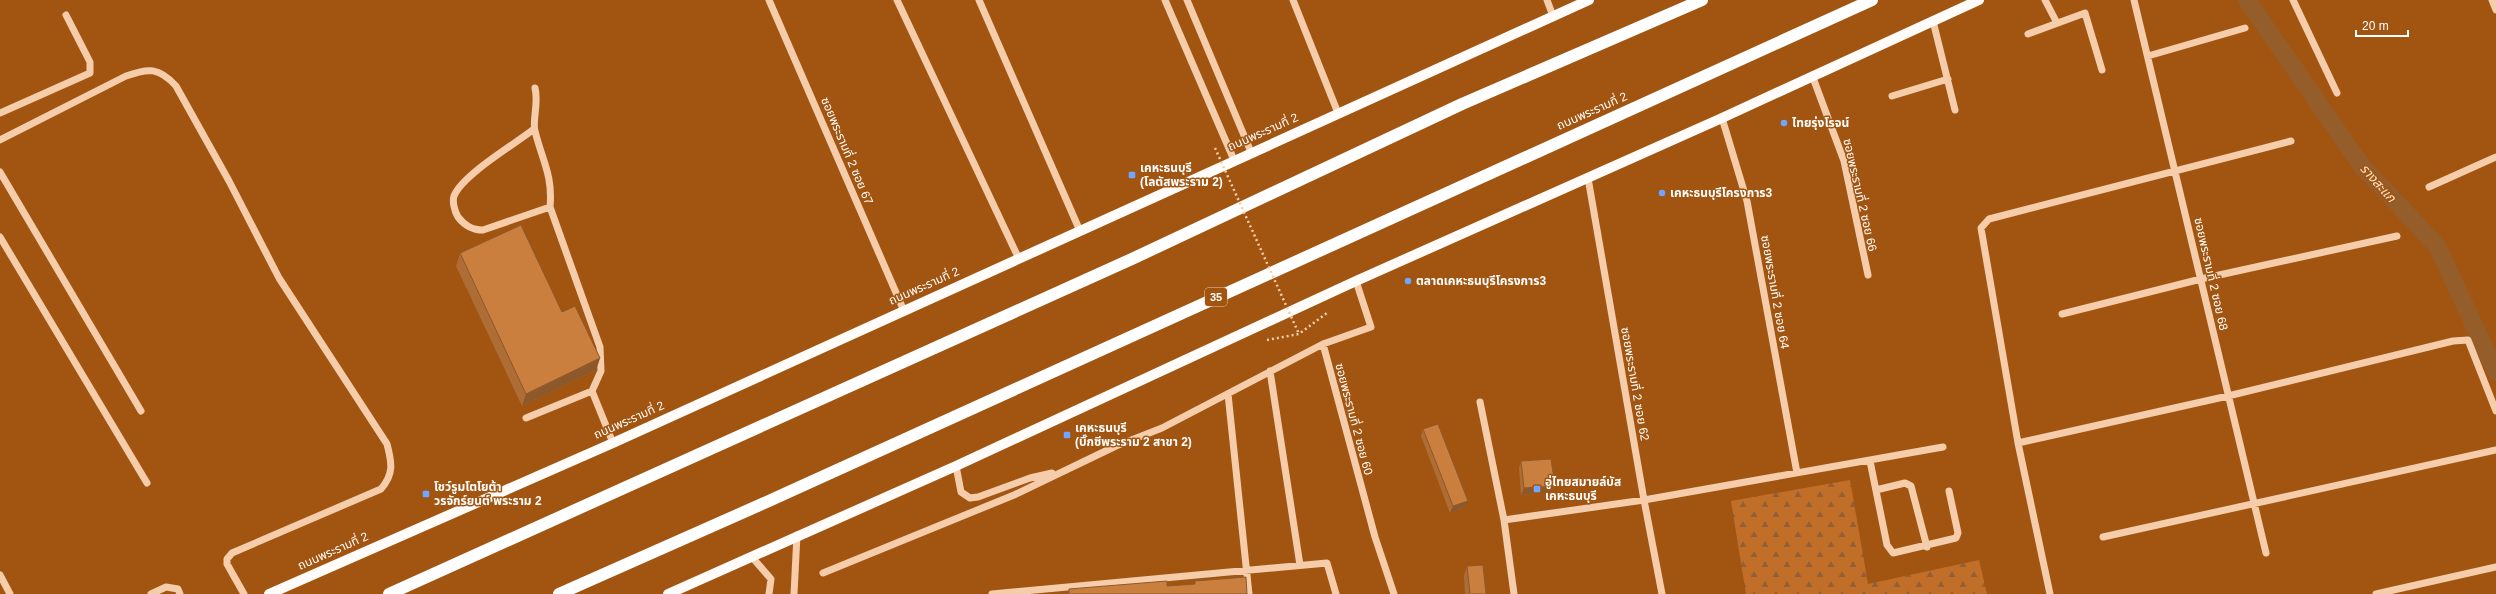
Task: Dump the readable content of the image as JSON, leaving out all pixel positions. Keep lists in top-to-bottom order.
{
  "streets": {
    "highway": ["ถนนพระรามที่ 2", "35"],
    "street": [
      "ซอยพระรามที่ 2 ซอย 67",
      "ซอยพระรามที่ 2 ซอย 66",
      "ซอยพระรามที่ 2 ซอย 68",
      "ซอยพระรามที่ 2 ซอย 64",
      "ซอยพระรามที่ 2 ซอย 62",
      "ซอยพระรามที่ 2 ซอย 60"
    ]
  },
  "crossings": [
    ["ถนนพระรามที่ 2", "ซอยพระรามที่ 2 ซอย 67"]
  ],
  "water": ["รางสะแก"],
  "places": {
    "other": ["ไทยรุ่งโรจน์", "เคหะธนบุรีโครงการ3", "ตลาดเคหะธนบุรีโครงการ3"],
    "transit": [
      "เคหะธนบุรี (โลตัสพระราม 2)",
      "เคหะธนบุรี (บิ๊กซีพระราม 2 สาขา 2)",
      "อู่ไทยสมายล์บัส เคหะธนบุรี",
      "โชว์รูมโตโยต้า วรจักร์ยนต์ พระราม 2"
    ]
  },
  "scale_bar": "20 m"
}
